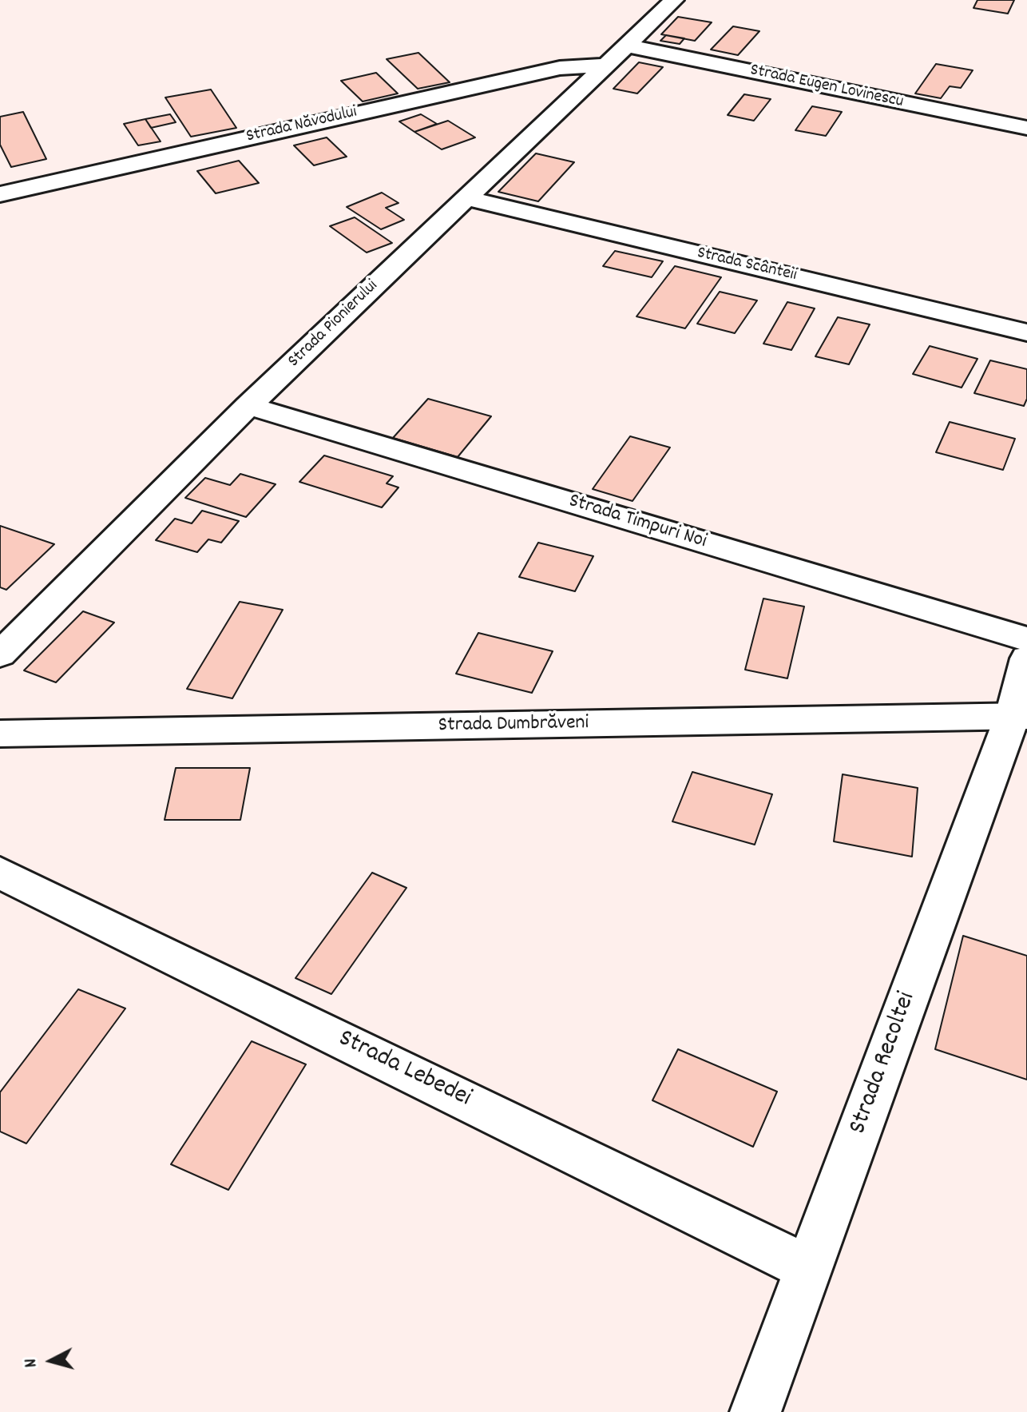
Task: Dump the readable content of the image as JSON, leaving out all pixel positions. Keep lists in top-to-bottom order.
{
  "streets": {
    "street": [
      "Strada Eugen Lovinescu",
      "Strada Năvodului",
      "Strada Scânteii",
      "Strada Pionierului",
      "Strada Timpuri Noi",
      "Strada Dumbrăveni",
      "Strada Recoltei",
      "Strada Lebedei"
    ]
  },
  "crossings": [
    ["Strada Eugen Lovinescu", "Strada Pionierului"],
    ["Strada Năvodului", "Strada Pionierului"],
    ["Strada Scânteii", "Strada Pionierului"],
    ["Strada Pionierului", "Strada Timpuri Noi"],
    ["Strada Dumbrăveni", "Strada Recoltei"],
    ["Strada Recoltei", "Strada Lebedei"]
  ],
  "north": "left"
}
